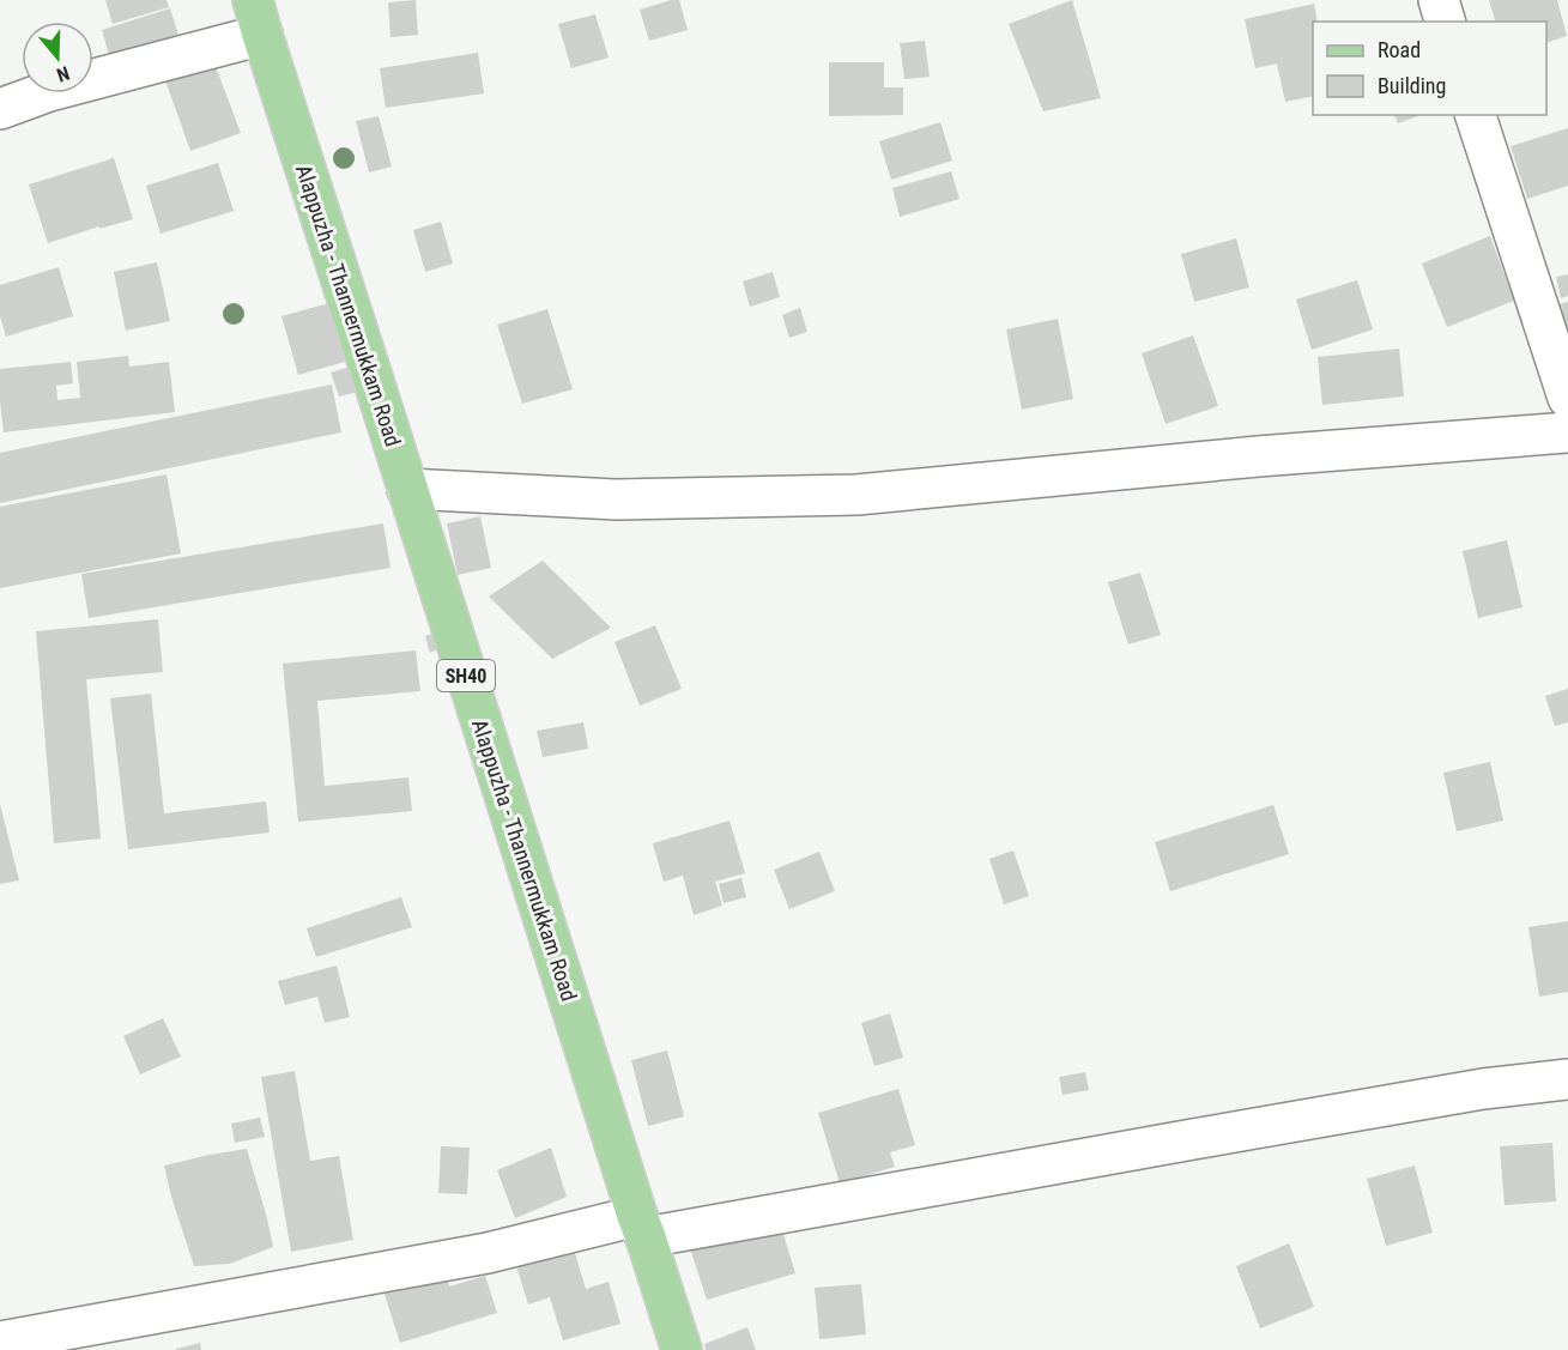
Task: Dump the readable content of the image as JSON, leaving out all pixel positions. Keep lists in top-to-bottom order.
{
  "streets": {
    "main road": ["Alappuzha - Thannermukkam Road", "SH40"]
  },
  "legend": ["Road", "Building"],
  "north": "bottom"
}
